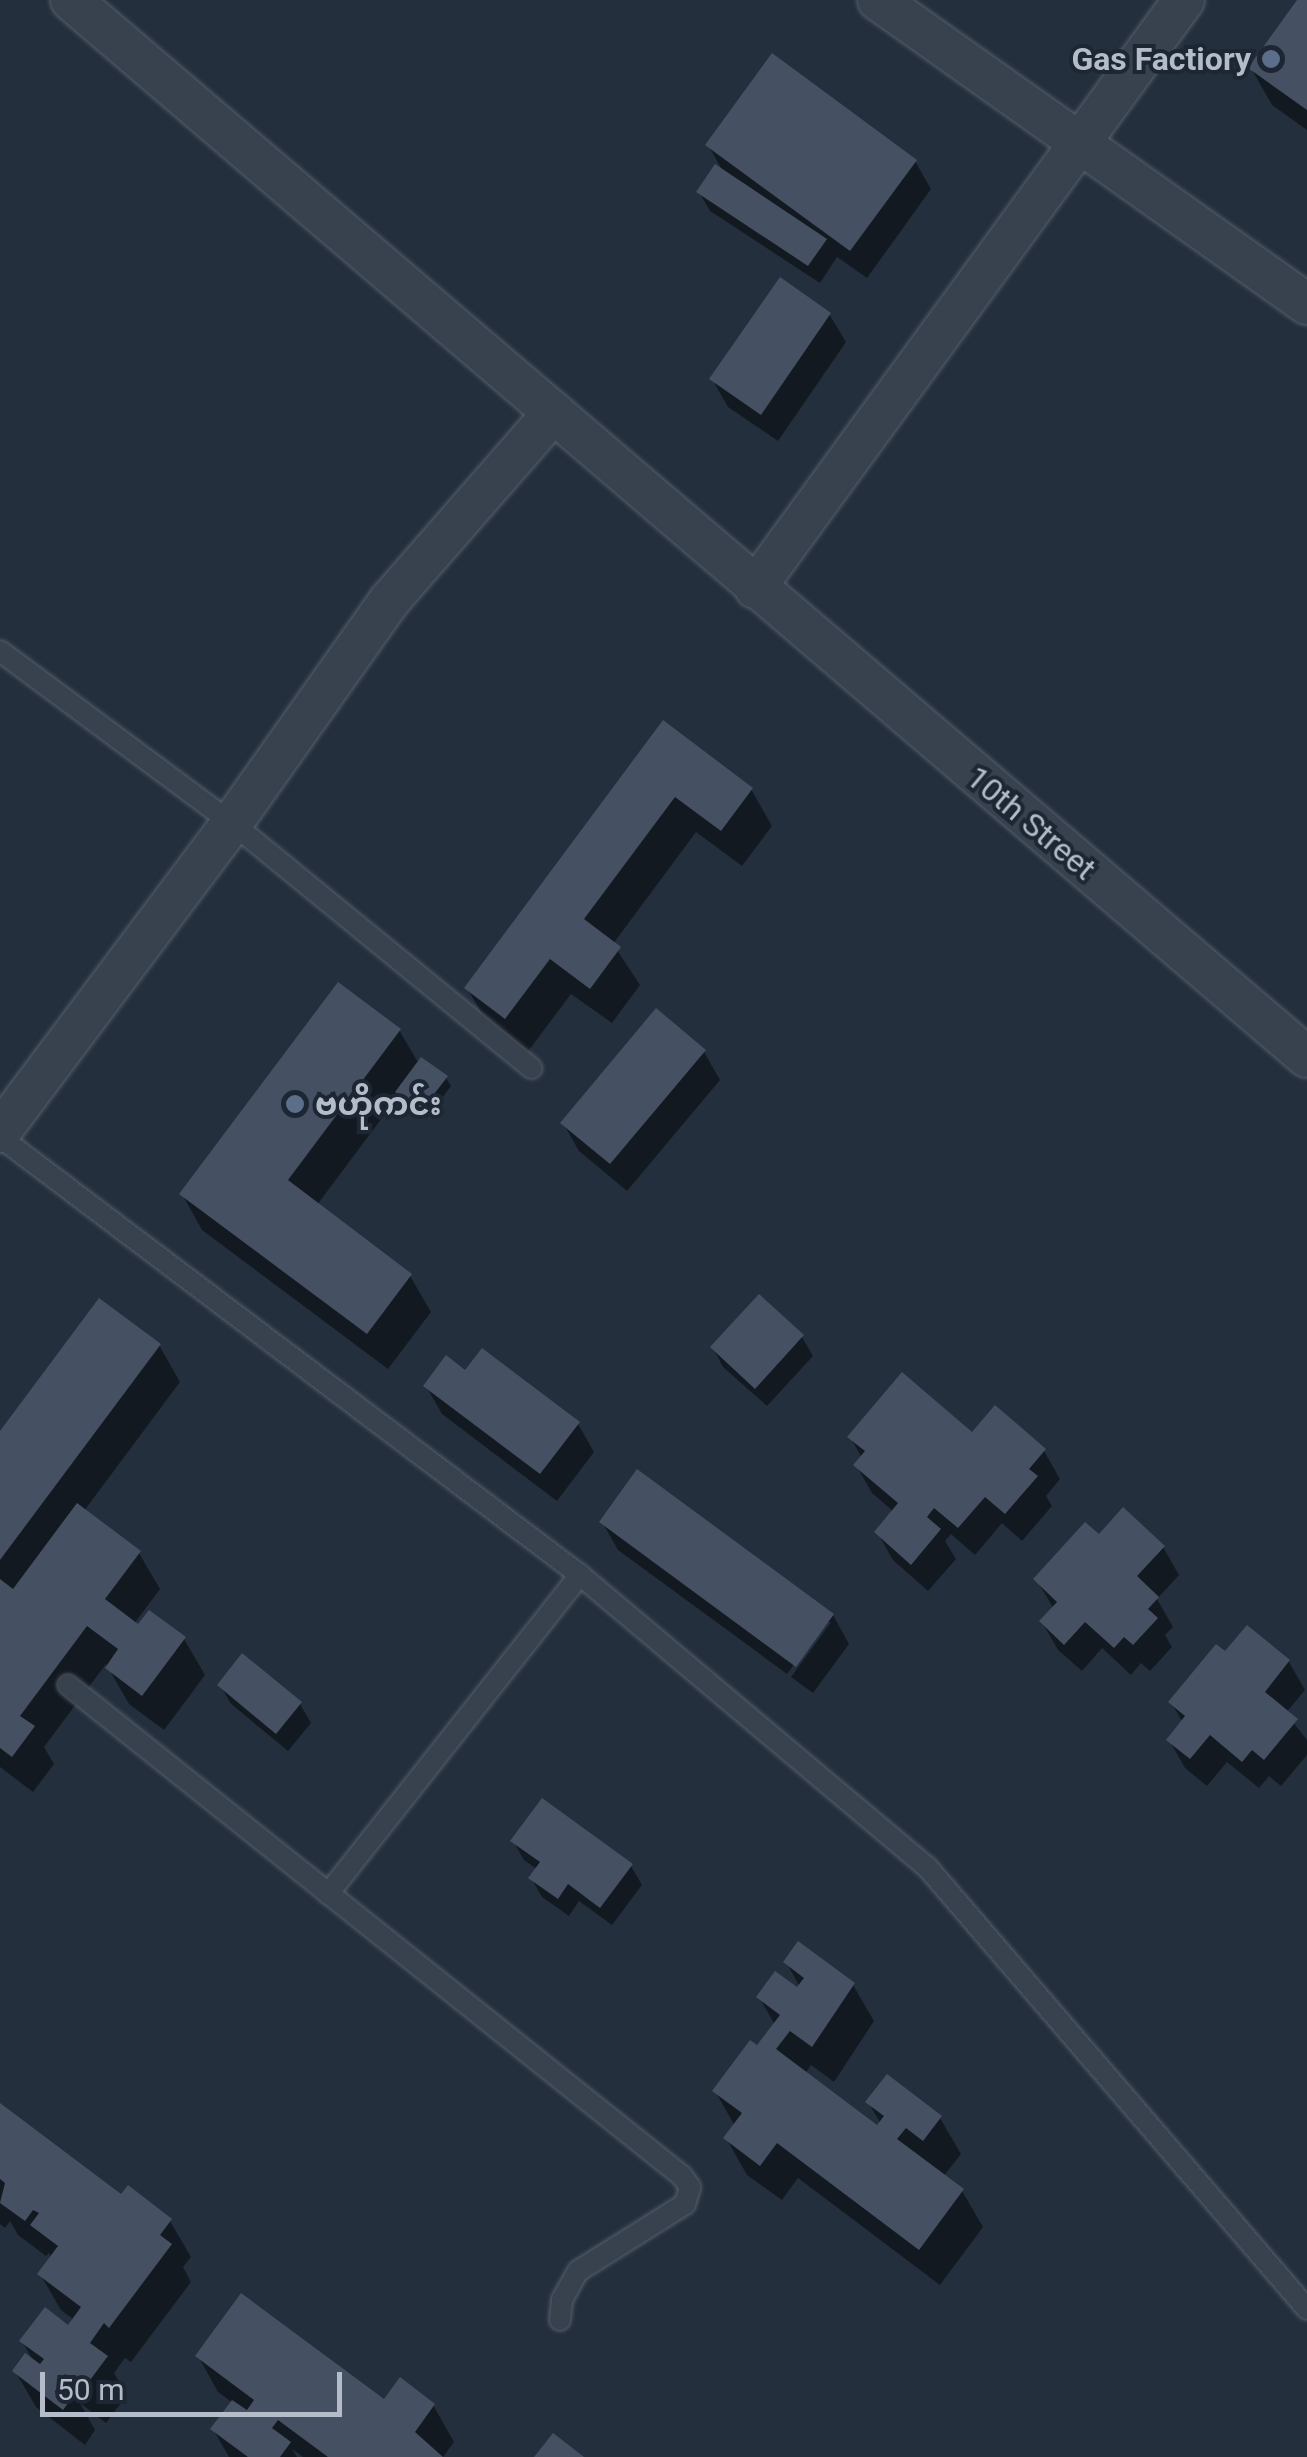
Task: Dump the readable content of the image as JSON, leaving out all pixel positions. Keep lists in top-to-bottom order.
{
  "streets": {
    "street": ["10th Street"]
  },
  "places": ["Gas Factiory", "ဗဟိုကင်း"],
  "scale_bar": "50 m"
}
